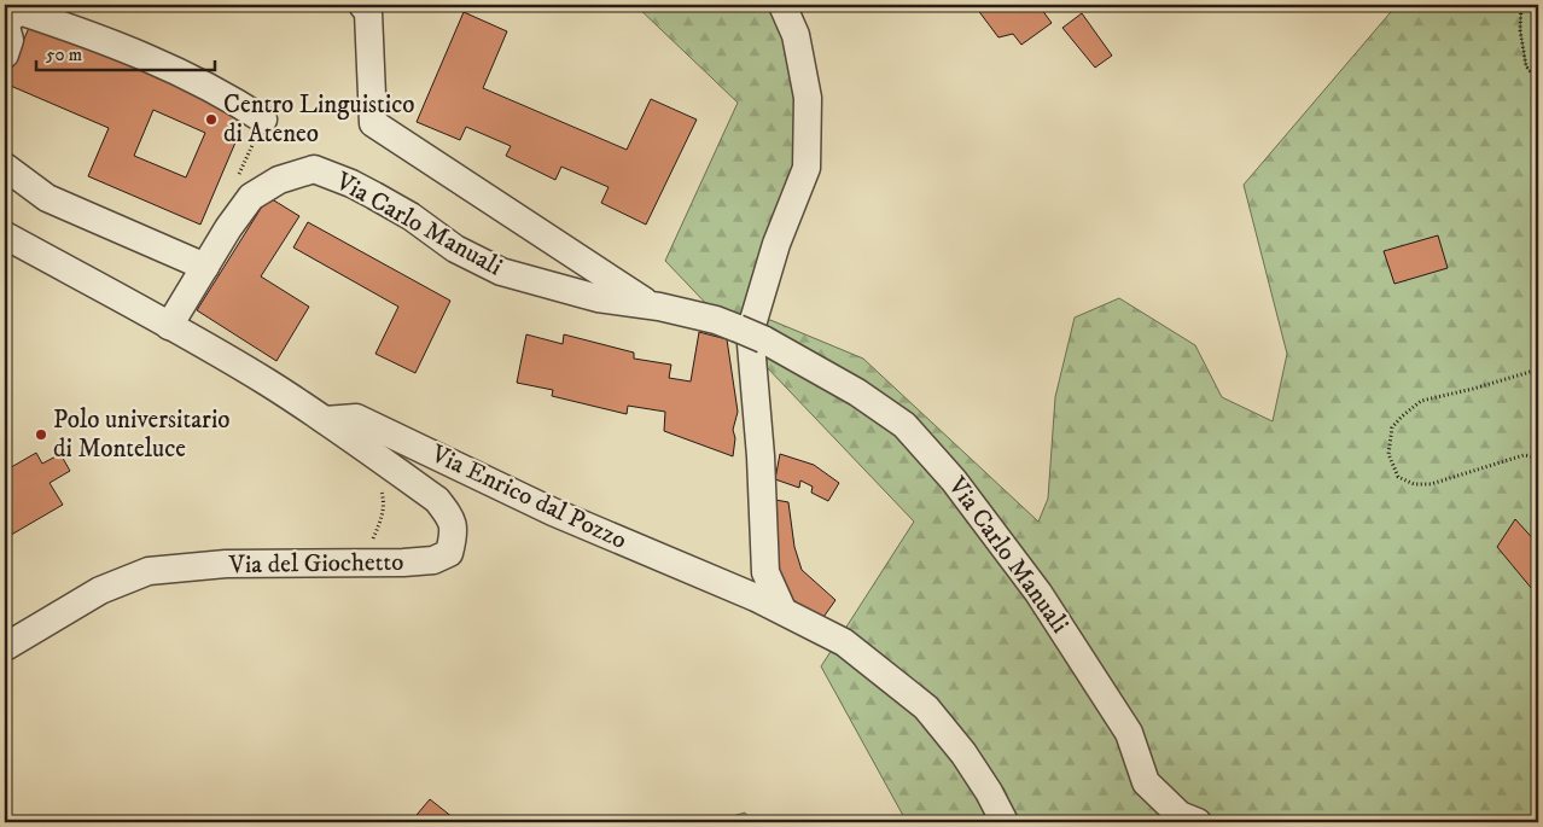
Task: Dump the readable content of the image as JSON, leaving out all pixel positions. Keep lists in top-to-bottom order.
{
  "streets": {
    "street": ["Via Carlo Manuali", "Via Enrico dal Pozzo", "Via del Giochetto"]
  },
  "crossings": [
    ["Via Enrico dal Pozzo", "Via del Giochetto"]
  ],
  "places": ["Centro Linguistico di Ateneo", "Polo universitario di Monteluce"],
  "scale_bar": "50 m"
}
